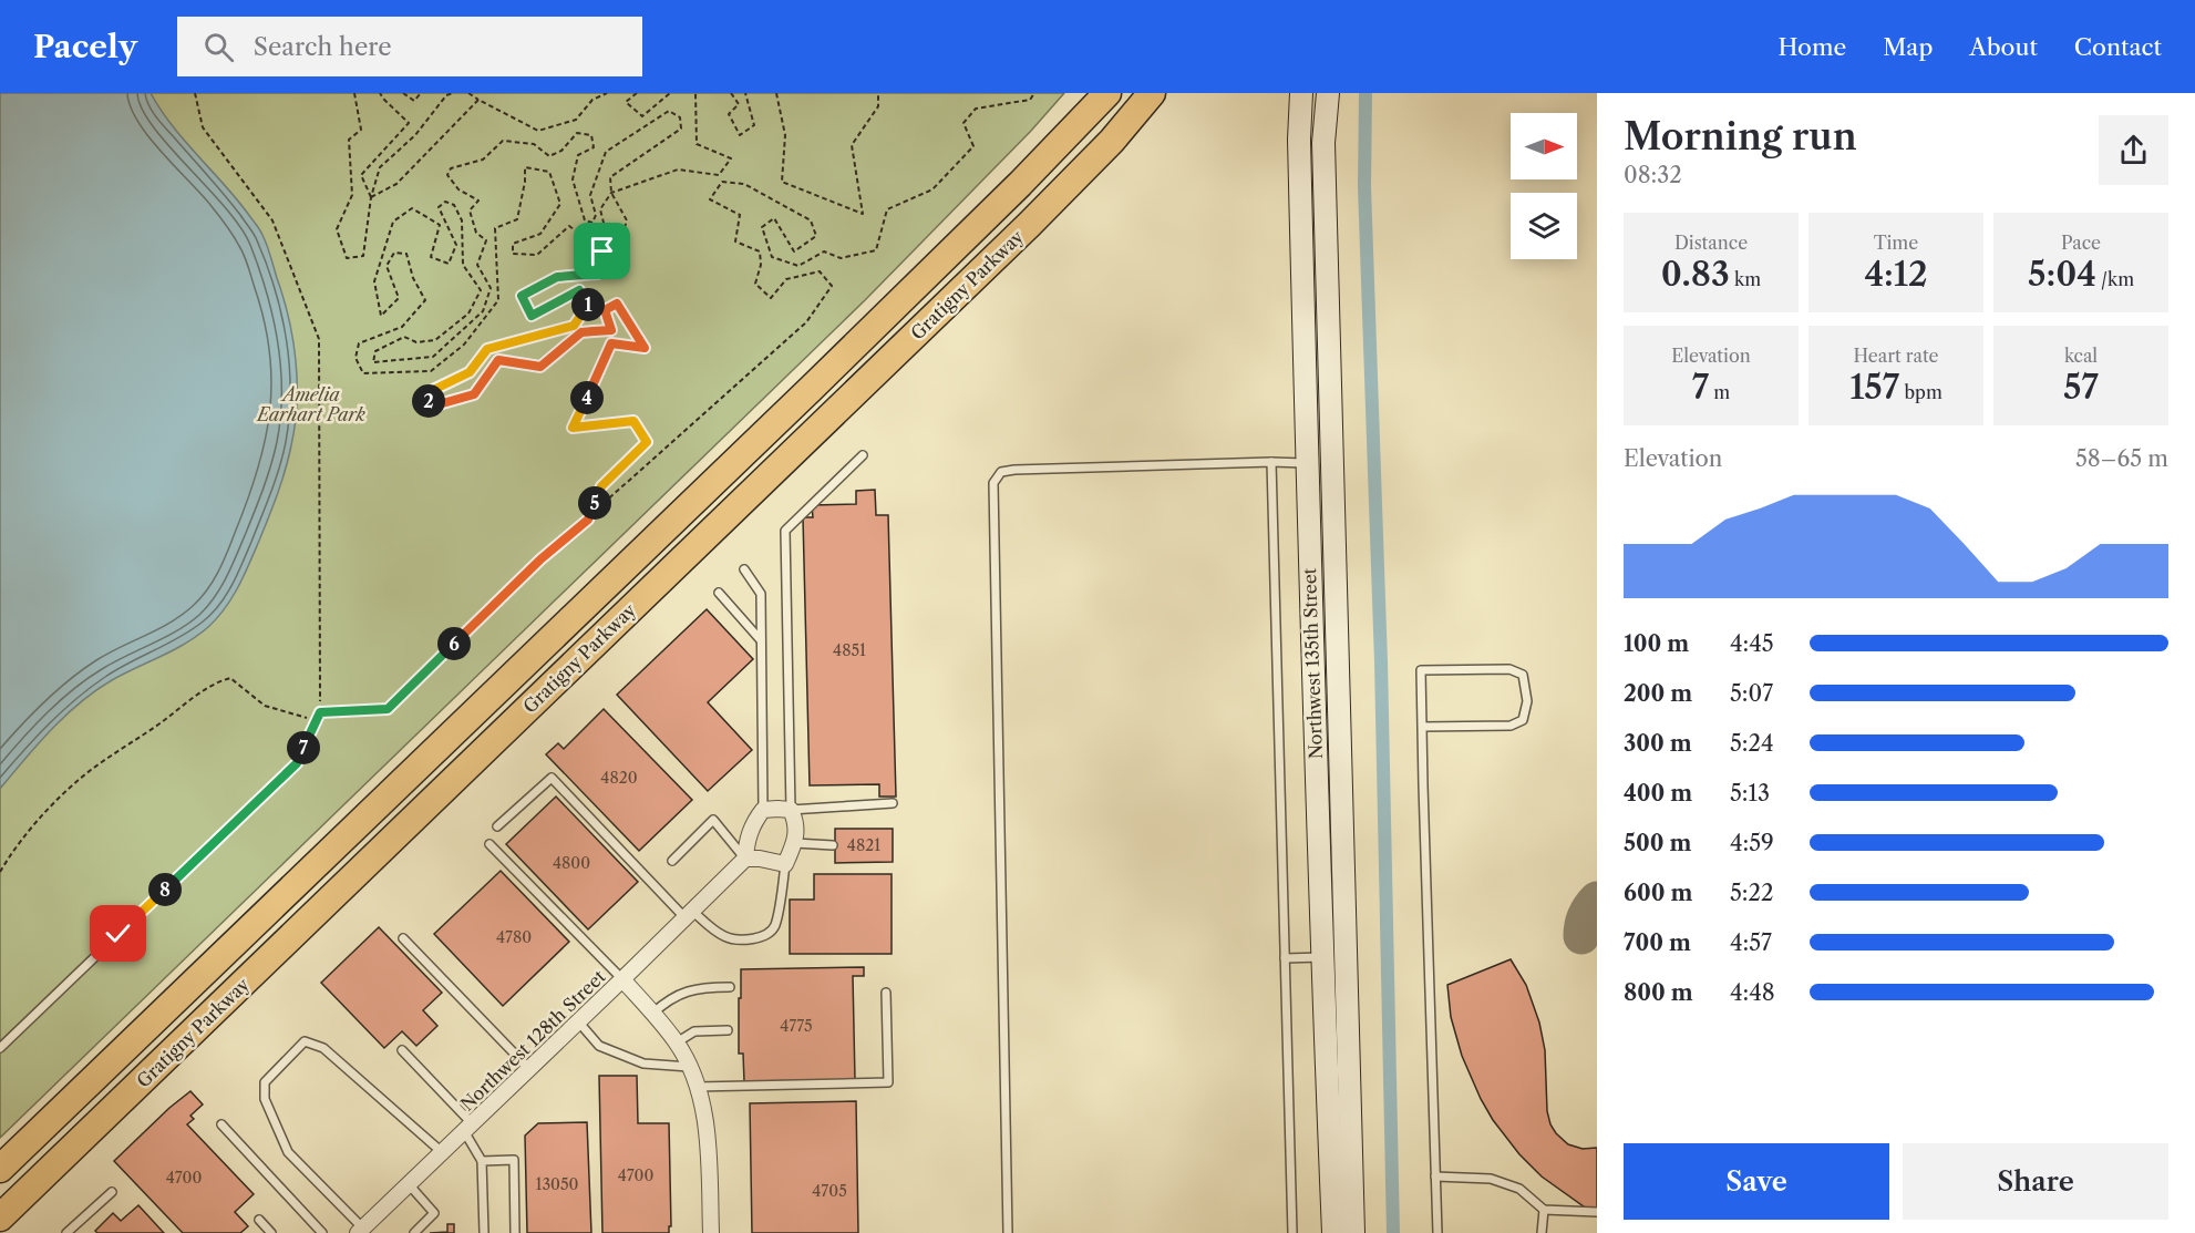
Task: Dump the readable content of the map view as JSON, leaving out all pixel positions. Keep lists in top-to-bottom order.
{
  "streets": {
    "highway": ["Gratigny Parkway"],
    "main road": ["Northwest 135th Street"],
    "street": ["Northwest 128th Street"]
  },
  "parks": ["Amelia Earhart Park"],
  "house_numbers": [
    "4851",
    "4820",
    "4821",
    "4800",
    "4780",
    "4775",
    "4700",
    "4700",
    "13050",
    "4705"
  ],
  "north": "right",
  "page": {
    "header": "Pacely",
    "search": "Search here",
    "nav": [
      "Home",
      "Map",
      "About",
      "Contact"
    ],
    "heading": ["Morning run", "08:32"],
    "stats": [
      ["Distance", "0.83 km"],
      ["Time", "4:12"],
      ["Pace", "5:04 /km"],
      ["Elevation", "7 m"],
      ["Heart rate", "157 bpm"],
      ["kcal", "57"]
    ],
    "pins": [
      "1",
      "4",
      "2",
      "5",
      "6",
      "7",
      "8"
    ],
    "chart": ["Elevation", "58–65 m"],
    "list": [
      {
        "name": "100 m",
        "note": "4:45"
      },
      {
        "name": "200 m",
        "note": "5:07"
      },
      {
        "name": "300 m",
        "note": "5:24"
      },
      {
        "name": "400 m",
        "note": "5:13"
      },
      {
        "name": "500 m",
        "note": "4:59"
      },
      {
        "name": "600 m",
        "note": "5:22"
      },
      {
        "name": "700 m",
        "note": "4:57"
      },
      {
        "name": "800 m",
        "note": "4:48"
      }
    ],
    "buttons": ["Save", "Share"]
  }
}
